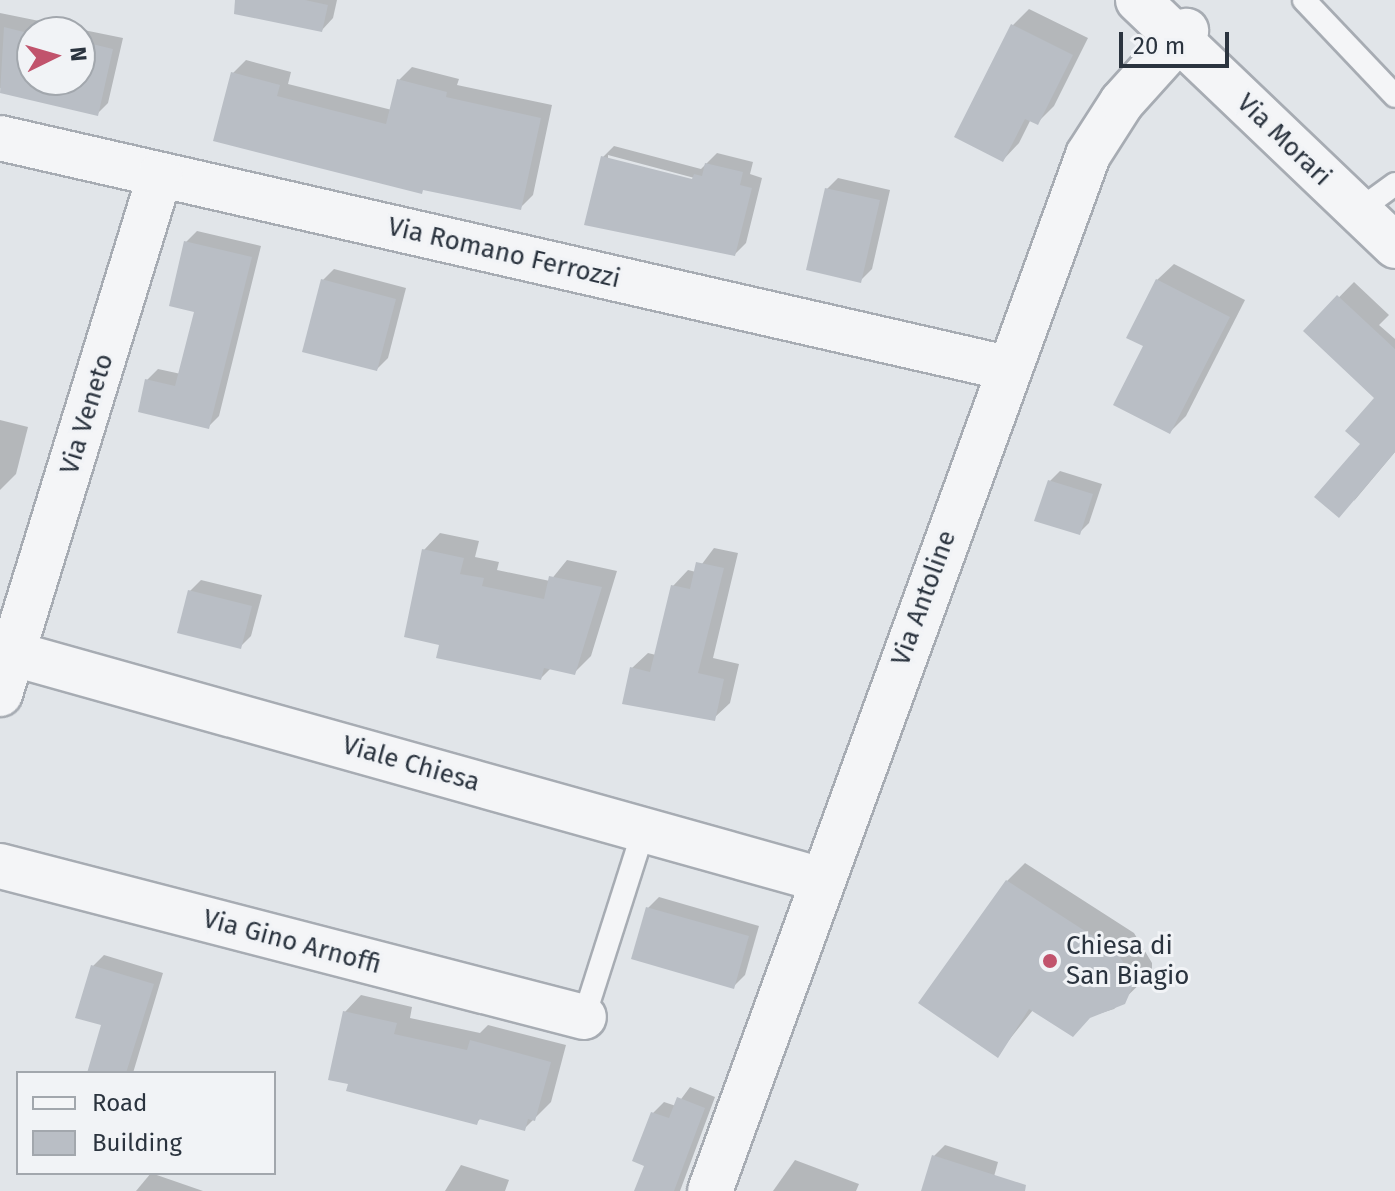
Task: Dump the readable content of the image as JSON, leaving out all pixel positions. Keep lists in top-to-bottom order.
{
  "streets": {
    "street": [
      "Via Morari",
      "Via Romano Ferrozzi",
      "Via Veneto",
      "Via Antoline",
      "Viale Chiesa",
      "Via Gino Arnoffi"
    ]
  },
  "crossings": [
    ["Via Morari", "Via Antoline"],
    ["Via Romano Ferrozzi", "Via Veneto"],
    ["Via Romano Ferrozzi", "Via Antoline"],
    ["Via Veneto", "Viale Chiesa"],
    ["Via Antoline", "Viale Chiesa"]
  ],
  "places": ["Chiesa di San Biagio"],
  "legend": ["Road", "Building"],
  "scale_bar": "20 m",
  "north": "right"
}
